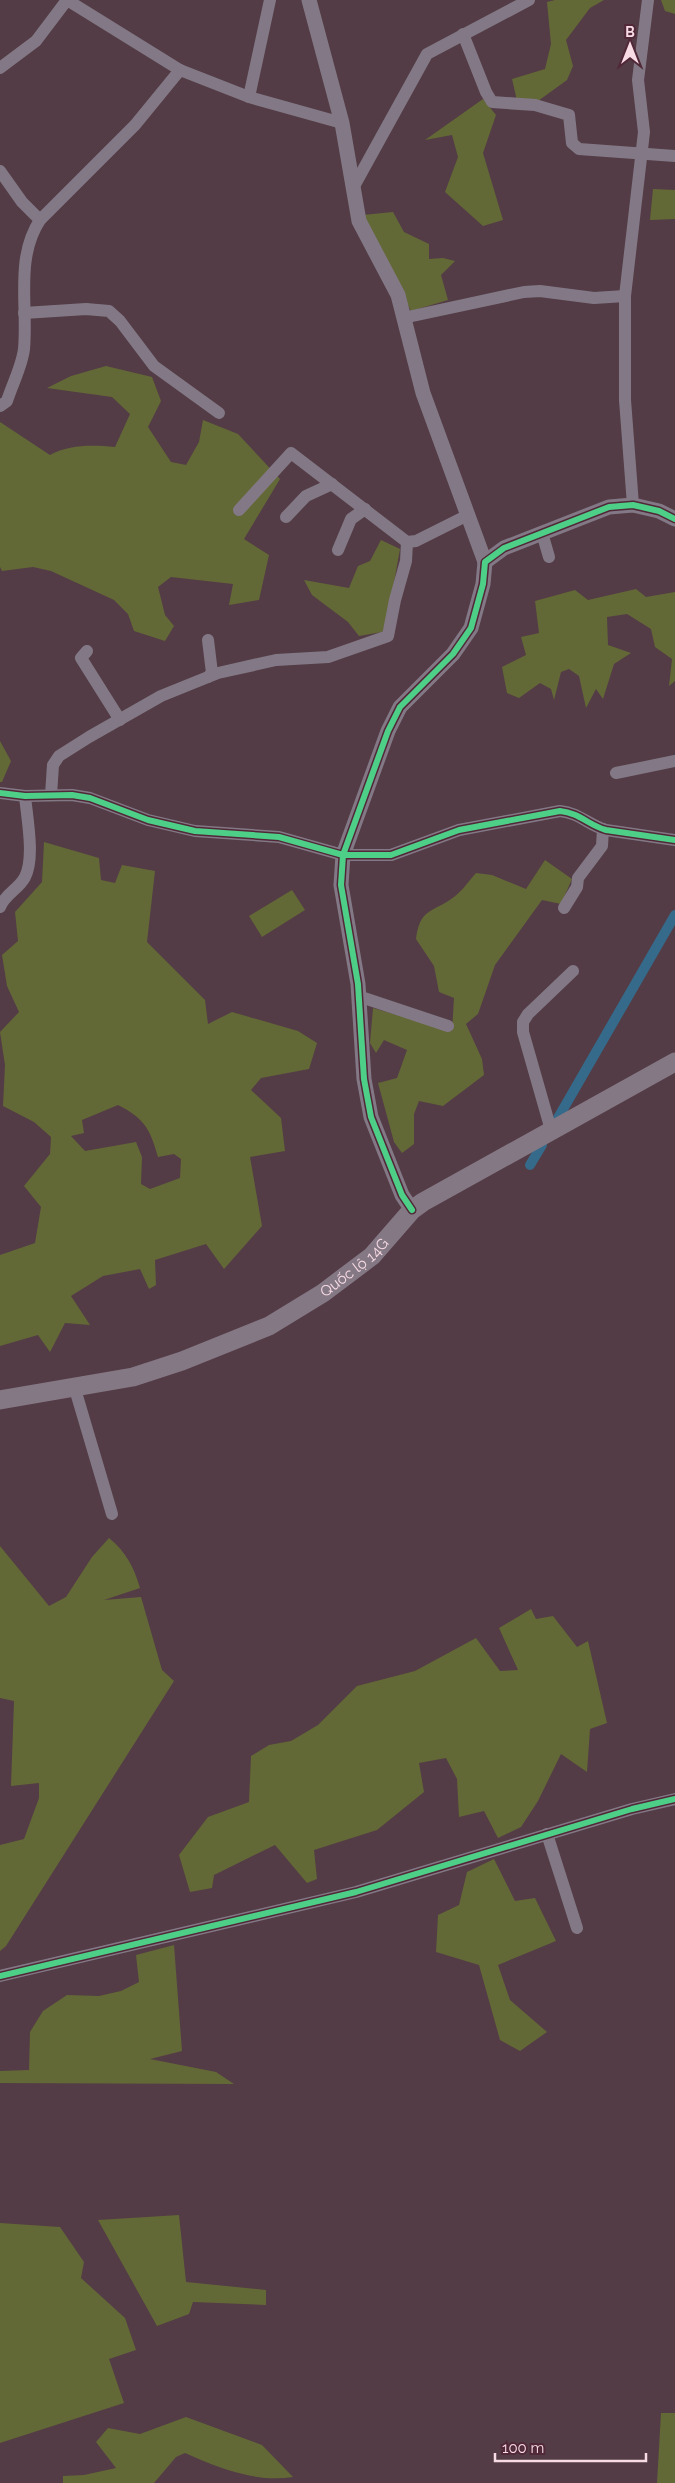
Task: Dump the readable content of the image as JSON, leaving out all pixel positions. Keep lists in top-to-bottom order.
{
  "streets": {
    "main road": ["Quốc lộ 14G"]
  },
  "scale_bar": "100 m",
  "north": "top"
}
